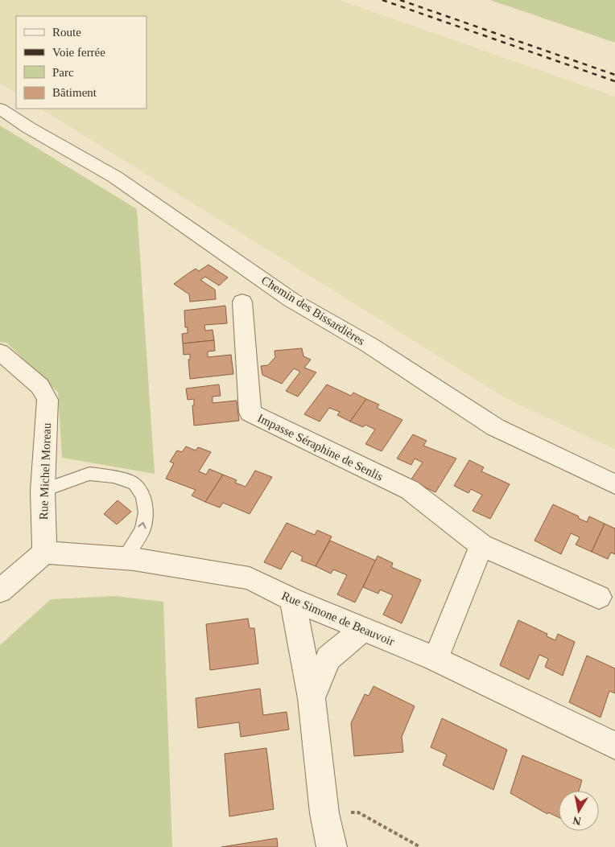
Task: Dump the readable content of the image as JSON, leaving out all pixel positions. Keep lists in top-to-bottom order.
{
  "streets": {
    "street": [
      "Chemin des Bissardières",
      "Impasse Séraphine de Senlis",
      "Rue Michel Moreau",
      "Rue Simone de Beauvoir"
    ]
  },
  "crossings": [
    ["Rue Michel Moreau", "Rue Simone de Beauvoir"]
  ],
  "legend": [
    "Route",
    "Voie ferrée",
    "Parc",
    "Bâtiment"
  ],
  "north": "bottom"
}
